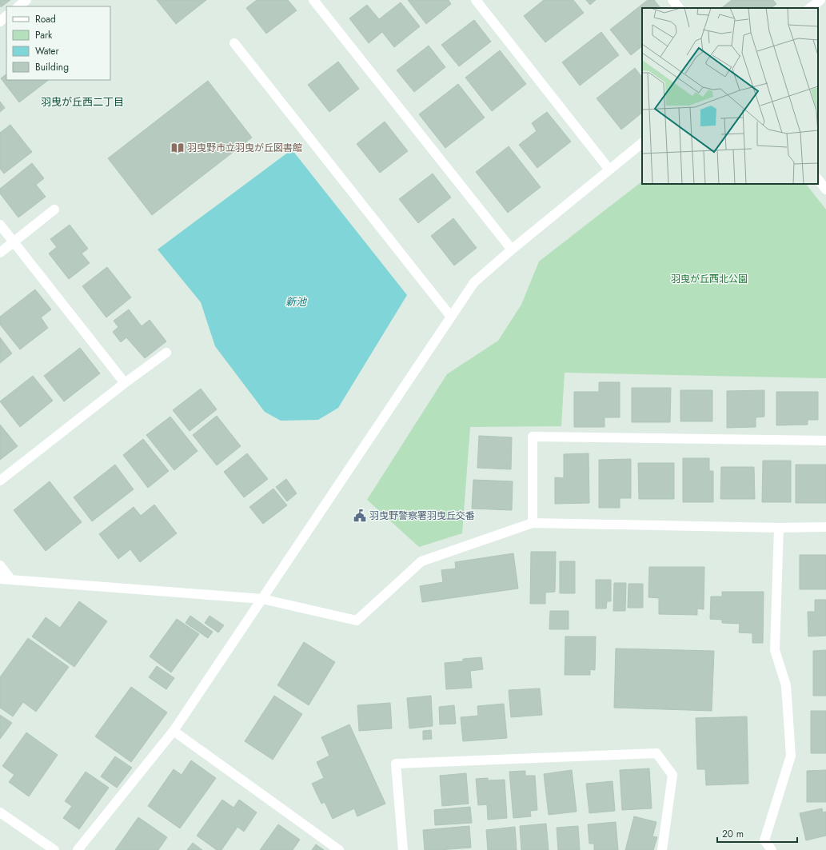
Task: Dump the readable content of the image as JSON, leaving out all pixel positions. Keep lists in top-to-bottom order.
{
  "districts": ["羽曳が丘西二丁目"],
  "water": ["新池"],
  "parks": ["羽曳が丘西北公園"],
  "places": {
    "library": ["羽曳野市立羽曳が丘図書館"],
    "public building": ["羽曳野警察署羽曳丘交番"]
  },
  "legend": [
    "Road",
    "Park",
    "Water",
    "Building"
  ],
  "scale_bar": "20 m"
}
